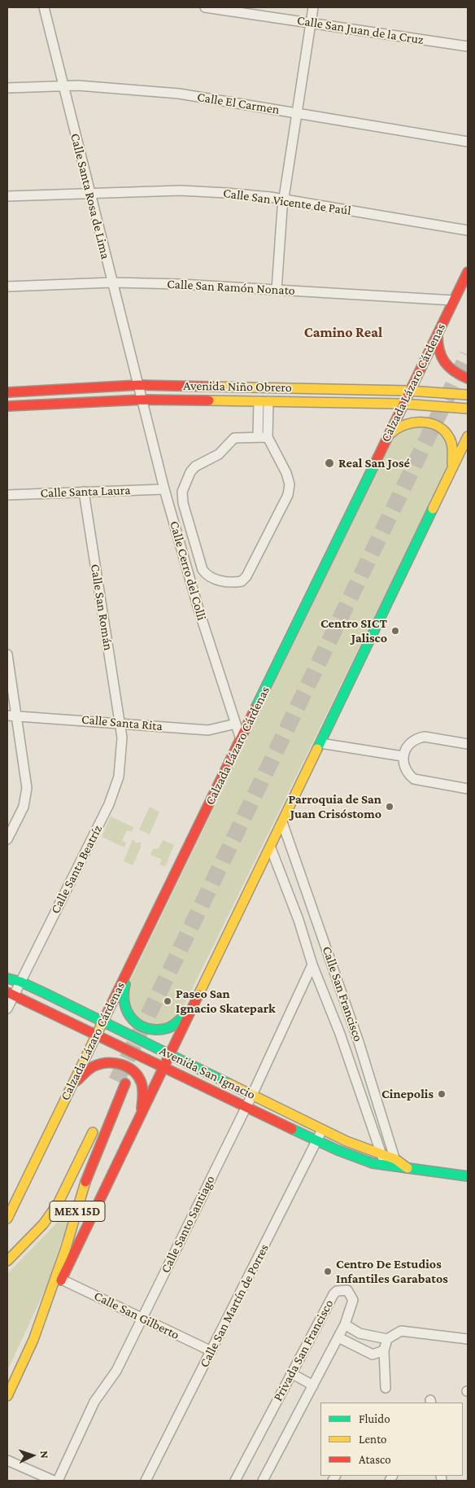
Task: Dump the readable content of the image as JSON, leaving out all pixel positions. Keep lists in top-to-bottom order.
{
  "streets": {
    "main road": [
      "Calzada Lázaro Cárdenas",
      "Avenida Niño Obrero",
      "Avenida San Ignacio",
      "MEX 15D"
    ],
    "street": [
      "Calle San Juan de la Cruz",
      "Calle El Carmen",
      "Calle Santa Rosa de Lima",
      "Calle San Vicente de Paúl",
      "Calle San Ramón Nonato",
      "Calle Santa Laura",
      "Calle Cerro del Colli",
      "Calle San Román",
      "Calle Santa Rita",
      "Calle Santa Beatríz",
      "Calle San Francisco",
      "Calle Santo Santiago",
      "Calle San Martín de Porres",
      "Calle San Gilberto",
      "Privada San Francisco"
    ]
  },
  "crossings": [
    ["Calle El Carmen", "Calle Santa Rosa de Lima"],
    ["Calle Santa Rosa de Lima", "Calle San Vicente de Paúl"],
    ["Calle Santa Rosa de Lima", "Calle San Ramón Nonato"],
    ["Calle Santa Rosa de Lima", "Avenida Niño Obrero"],
    ["Calle Santa Rosa de Lima", "Calle Cerro del Colli"],
    ["Calle San Ramón Nonato", "Calzada Lázaro Cárdenas"],
    ["Calzada Lázaro Cárdenas", "Avenida Niño Obrero"],
    ["Calzada Lázaro Cárdenas", "Calle Cerro del Colli"],
    ["Calzada Lázaro Cárdenas", "Avenida San Ignacio"],
    ["Avenida Niño Obrero", "Calle Cerro del Colli"],
    ["Calle Santa Laura", "Calle Cerro del Colli"],
    ["Calle Santa Laura", "Calle San Román"],
    ["Calle Cerro del Colli", "Calle Santa Rita"],
    ["Calle San Román", "Calle Santa Rita"],
    ["Calle San Román", "Calle Santa Beatríz"],
    ["Calle Santa Rita", "Calle Santa Beatríz"],
    ["Calle Santa Beatríz", "Avenida San Ignacio"],
    ["Calle San Francisco", "Avenida San Ignacio"],
    ["Calle San Francisco", "Calle Santo Santiago"],
    ["Avenida San Ignacio", "Calle Santo Santiago"],
    ["Avenida San Ignacio", "Calle San Martín de Porres"],
    ["Calle Santo Santiago", "Calle San Gilberto"],
    ["Calle San Martín de Porres", "Calle San Gilberto"]
  ],
  "districts": ["Camino Real"],
  "places": [
    "Real San José",
    "Centro SICT Jalisco",
    "Parroquia de San Juan Crisóstomo",
    "Paseo San Ignacio Skatepark",
    "Cinepolis",
    "Centro De Estudios Infantiles Garabatos"
  ],
  "legend": ["Fluido", "Lento", "Atasco"],
  "north": "right"
}
